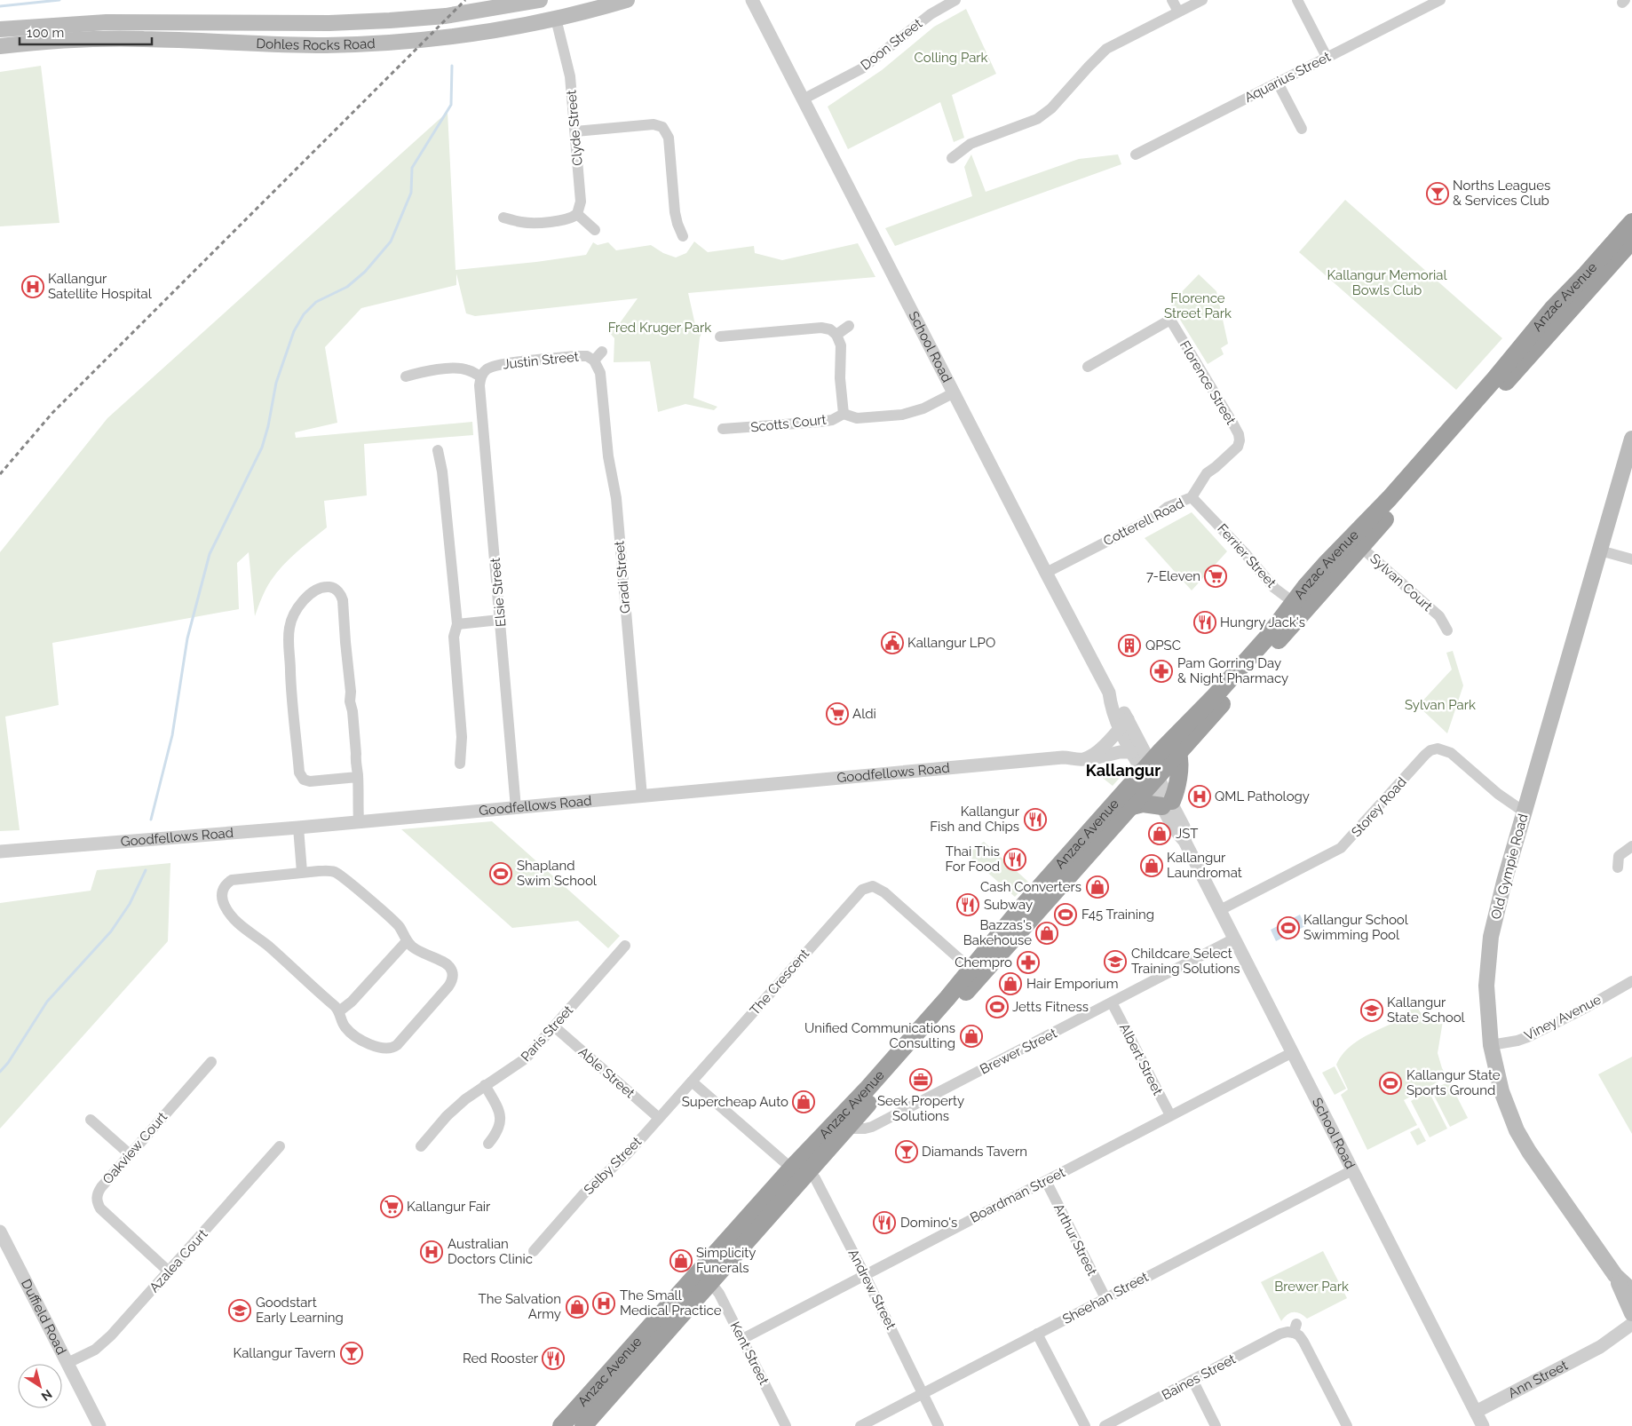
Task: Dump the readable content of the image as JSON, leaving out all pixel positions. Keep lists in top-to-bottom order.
{
  "streets": {
    "highway": ["Anzac Avenue"],
    "main road": ["Dohles Rocks Road", "Old Gympie Road"],
    "street": [
      "Doon Street",
      "Aquarius Street",
      "Clyde Street",
      "School Road",
      "Justin Street",
      "Florence Street",
      "Scotts Court",
      "Cotterell Road",
      "Ferrier Street",
      "Gradi Street",
      "Sylvan Court",
      "Elsie Street",
      "Goodfellows Road",
      "Storey Road",
      "The Crescent",
      "Viney Avenue",
      "Paris Street",
      "Brewer Street",
      "Albert Street",
      "Able Street",
      "Oakview Court",
      "Selby Street",
      "Boardman Street",
      "Arthur Street",
      "Azalea Court",
      "Andrew Street",
      "Sheehan Street",
      "Duffield Road",
      "Kent Street",
      "Baines Street",
      "Ann Street"
    ]
  },
  "crossings": [
    ["Dohles Rocks Road", "Clyde Street"],
    ["Doon Street", "School Road"],
    ["Anzac Avenue", "School Road"],
    ["Anzac Avenue", "Ferrier Street"],
    ["Anzac Avenue", "Sylvan Court"],
    ["Anzac Avenue", "The Crescent"],
    ["Anzac Avenue", "Brewer Street"],
    ["Anzac Avenue", "Andrew Street"],
    ["Anzac Avenue", "Kent Street"],
    ["School Road", "Scotts Court"],
    ["School Road", "Cotterell Road"],
    ["School Road", "Goodfellows Road"],
    ["School Road", "Storey Road"],
    ["School Road", "Brewer Street"],
    ["School Road", "Boardman Street"],
    ["School Road", "Sheehan Street"],
    ["School Road", "Ann Street"],
    ["Justin Street", "Gradi Street"],
    ["Justin Street", "Elsie Street"],
    ["Florence Street", "Cotterell Road"],
    ["Cotterell Road", "Ferrier Street"],
    ["Gradi Street", "Goodfellows Road"],
    ["Elsie Street", "Goodfellows Road"],
    ["Storey Road", "Old Gympie Road"],
    ["Old Gympie Road", "Viney Avenue"],
    ["The Crescent", "Selby Street"],
    ["Paris Street", "Able Street"],
    ["Brewer Street", "Albert Street"],
    ["Albert Street", "Boardman Street"],
    ["Able Street", "Selby Street"],
    ["Oakview Court", "Azalea Court"],
    ["Boardman Street", "Arthur Street"],
    ["Boardman Street", "Andrew Street"],
    ["Boardman Street", "Kent Street"],
    ["Arthur Street", "Sheehan Street"],
    ["Azalea Court", "Duffield Road"],
    ["Andrew Street", "Sheehan Street"]
  ],
  "districts": ["Kallangur"],
  "parks": [
    "Colling Park",
    "Kallangur Memorial Bowls Club",
    "Florence Street Park",
    "Fred Kruger Park",
    "Sylvan Park",
    "Brewer Park"
  ],
  "places": {
    "bar": ["Norths Leagues & Services Club", "Diamands Tavern", "Kallangur Tavern"],
    "hospital": [
      "Kallangur Satellite Hospital",
      "QML Pathology",
      "Australian Doctors Clinic",
      "The Small Medical Practice"
    ],
    "supermarket": ["7-Eleven", "Aldi", "Kallangur Fair"],
    "restaurant": [
      "Hungry Jack's",
      "Kallangur Fish and Chips",
      "Thai This For Food",
      "Subway",
      "Domino's",
      "Red Rooster"
    ],
    "public building": ["Kallangur LPO"],
    "building": ["QPSC"],
    "pharmacy": ["Pam Gorring Day & Night Pharmacy", "Chempro"],
    "shop": [
      "JST",
      "Kallangur Laundromat",
      "Cash Converters",
      "Bazzas's Bakehouse",
      "Hair Emporium",
      "Unified Communications Consulting",
      "Supercheap Auto",
      "Simplicity Funerals",
      "The Salvation Army"
    ],
    "sports": [
      "Shapland Swim School",
      "F45 Training",
      "Kallangur School Swimming Pool",
      "Jetts Fitness",
      "Kallangur State Sports Ground"
    ],
    "school or university": ["Childcare Select Training Solutions", "Kallangur State School", "Goodstart Early Learning"],
    "office": ["Seek Property Solutions"]
  },
  "scale_bar": "100 m",
  "north": "bottom right"
}
